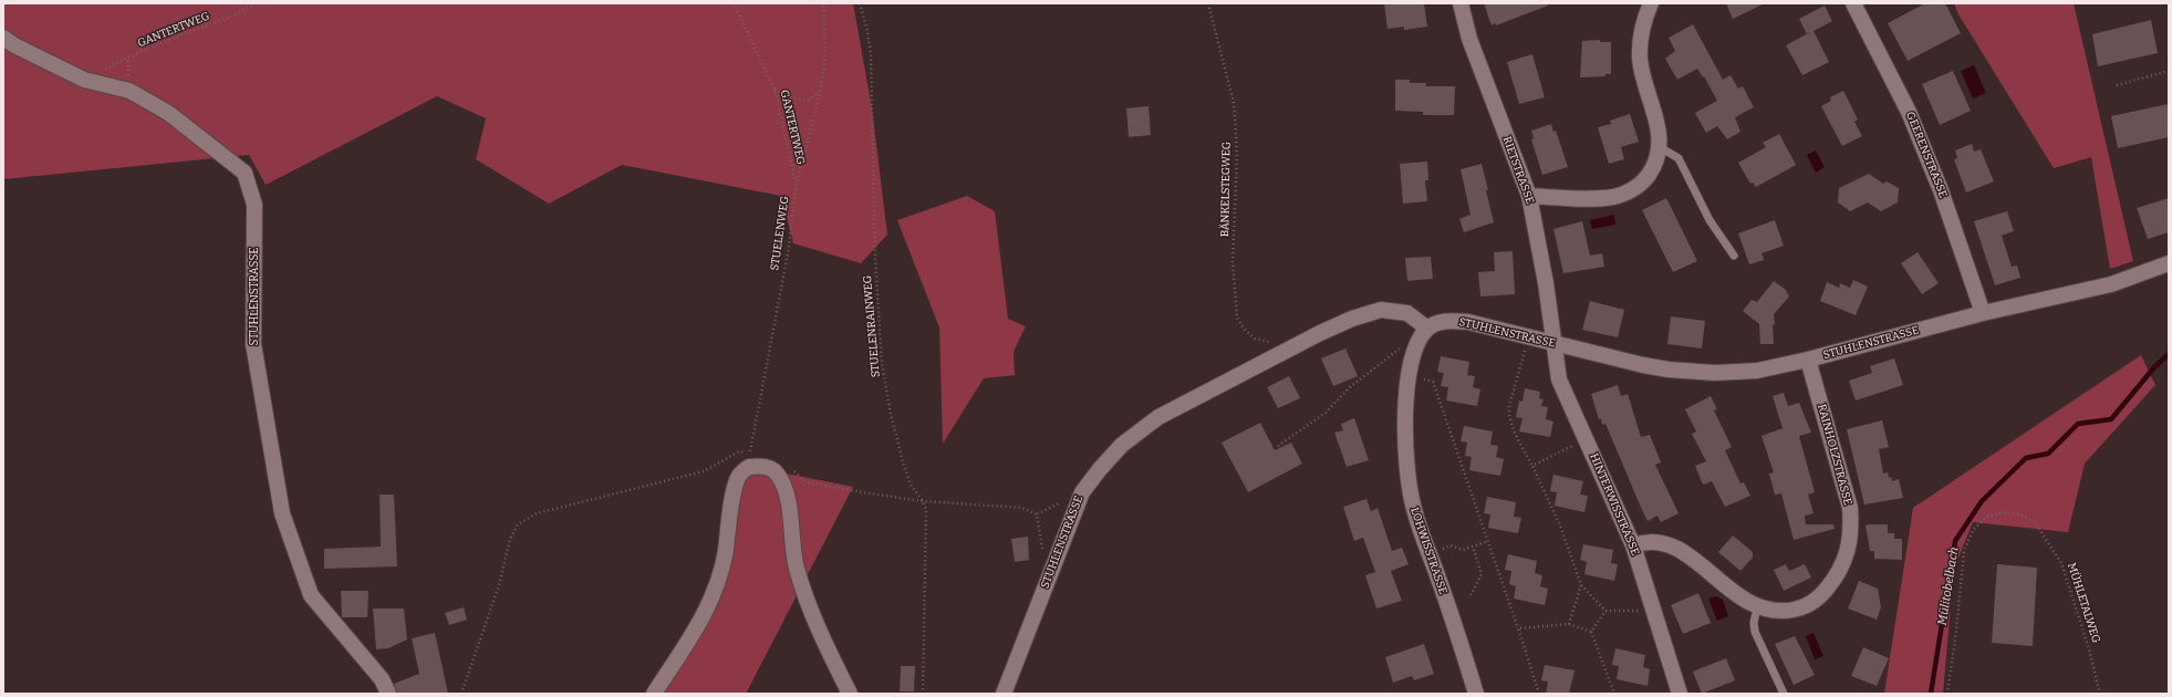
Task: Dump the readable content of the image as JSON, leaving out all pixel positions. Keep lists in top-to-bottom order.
{
  "streets": {
    "street": [
      "GEERENSTRASSE",
      "RIETSTRASSE",
      "STUHLENSTRASSE",
      "RAINHOLZSTRASSE",
      "HINTERWISSTRASSE",
      "LOHWISSTRASSE"
    ],
    "path": [
      "GANTERTWEG",
      "BÄNKELSTEGWEG",
      "STUELENWEG",
      "STUELENRAINWEG",
      "MÜHLETALWEG"
    ]
  },
  "crossings": [
    ["GANTERTWEG", "STUELENWEG"],
    ["GANTERTWEG", "STUHLENSTRASSE"],
    ["GEERENSTRASSE", "STUHLENSTRASSE"],
    ["RIETSTRASSE", "STUHLENSTRASSE"],
    ["RIETSTRASSE", "HINTERWISSTRASSE"],
    ["BÄNKELSTEGWEG", "STUHLENSTRASSE"],
    ["STUHLENSTRASSE", "RAINHOLZSTRASSE"],
    ["STUHLENSTRASSE", "HINTERWISSTRASSE"],
    ["STUHLENSTRASSE", "LOHWISSTRASSE"],
    ["RAINHOLZSTRASSE", "HINTERWISSTRASSE"]
  ],
  "water": ["Mülitobelbach"]
}
